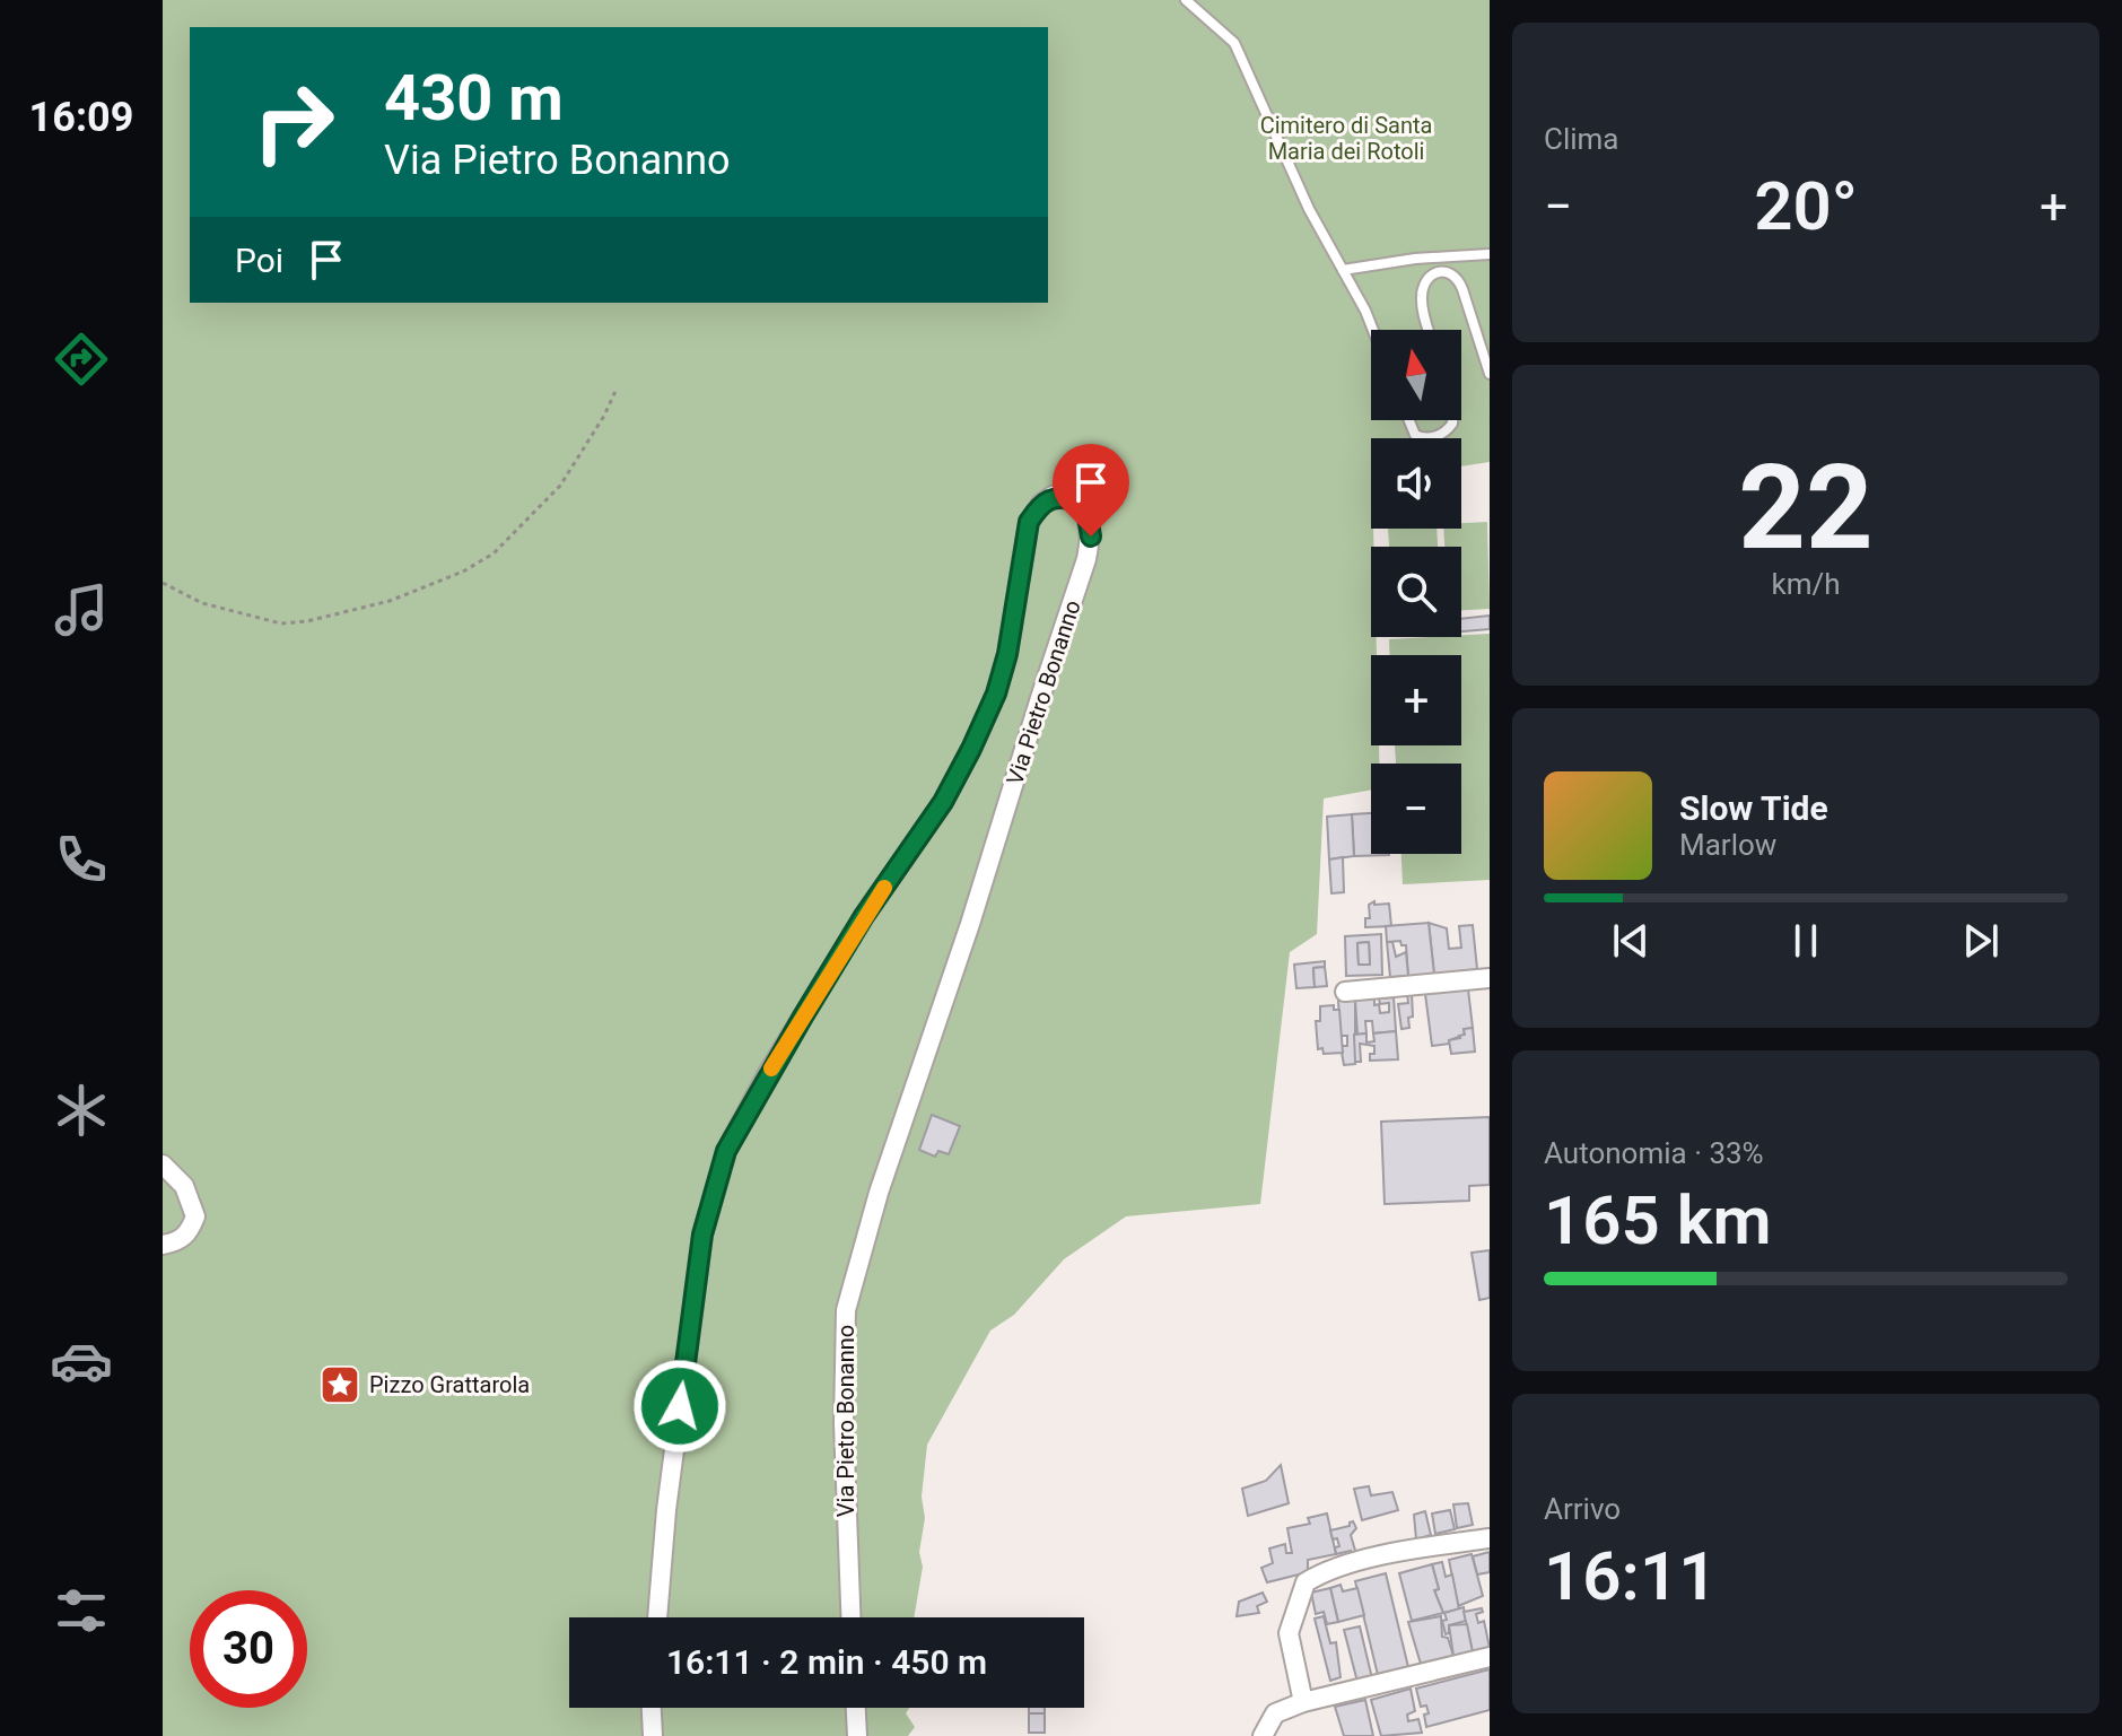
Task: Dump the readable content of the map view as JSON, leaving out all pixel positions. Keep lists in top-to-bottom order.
{
  "streets": {
    "street": ["Via Pietro Bonanno"]
  },
  "parks": ["Cimitero di Santa Maria dei Rotoli"],
  "places": {
    "place": ["Pizzo Grattarola"]
  },
  "north": "top",
  "page": {
    "tabs": "16:09",
    "tile": [
      "Clima",
      ["22", "km/h"],
      ["Autonomia · 33%", "165 km"],
      ["Arrivo", "16:11"]
    ],
    "turn": ["430 m", "Via Pietro Bonanno"],
    "heat": ["−", "20°", "+"],
    "then": "Poi",
    "map_buttons": ["+", "−"],
    "song": ["Slow Tide", "Marlow"],
    "limit": "30",
    "trip": "16:11 · 2 min · 450 m"
  }
}
